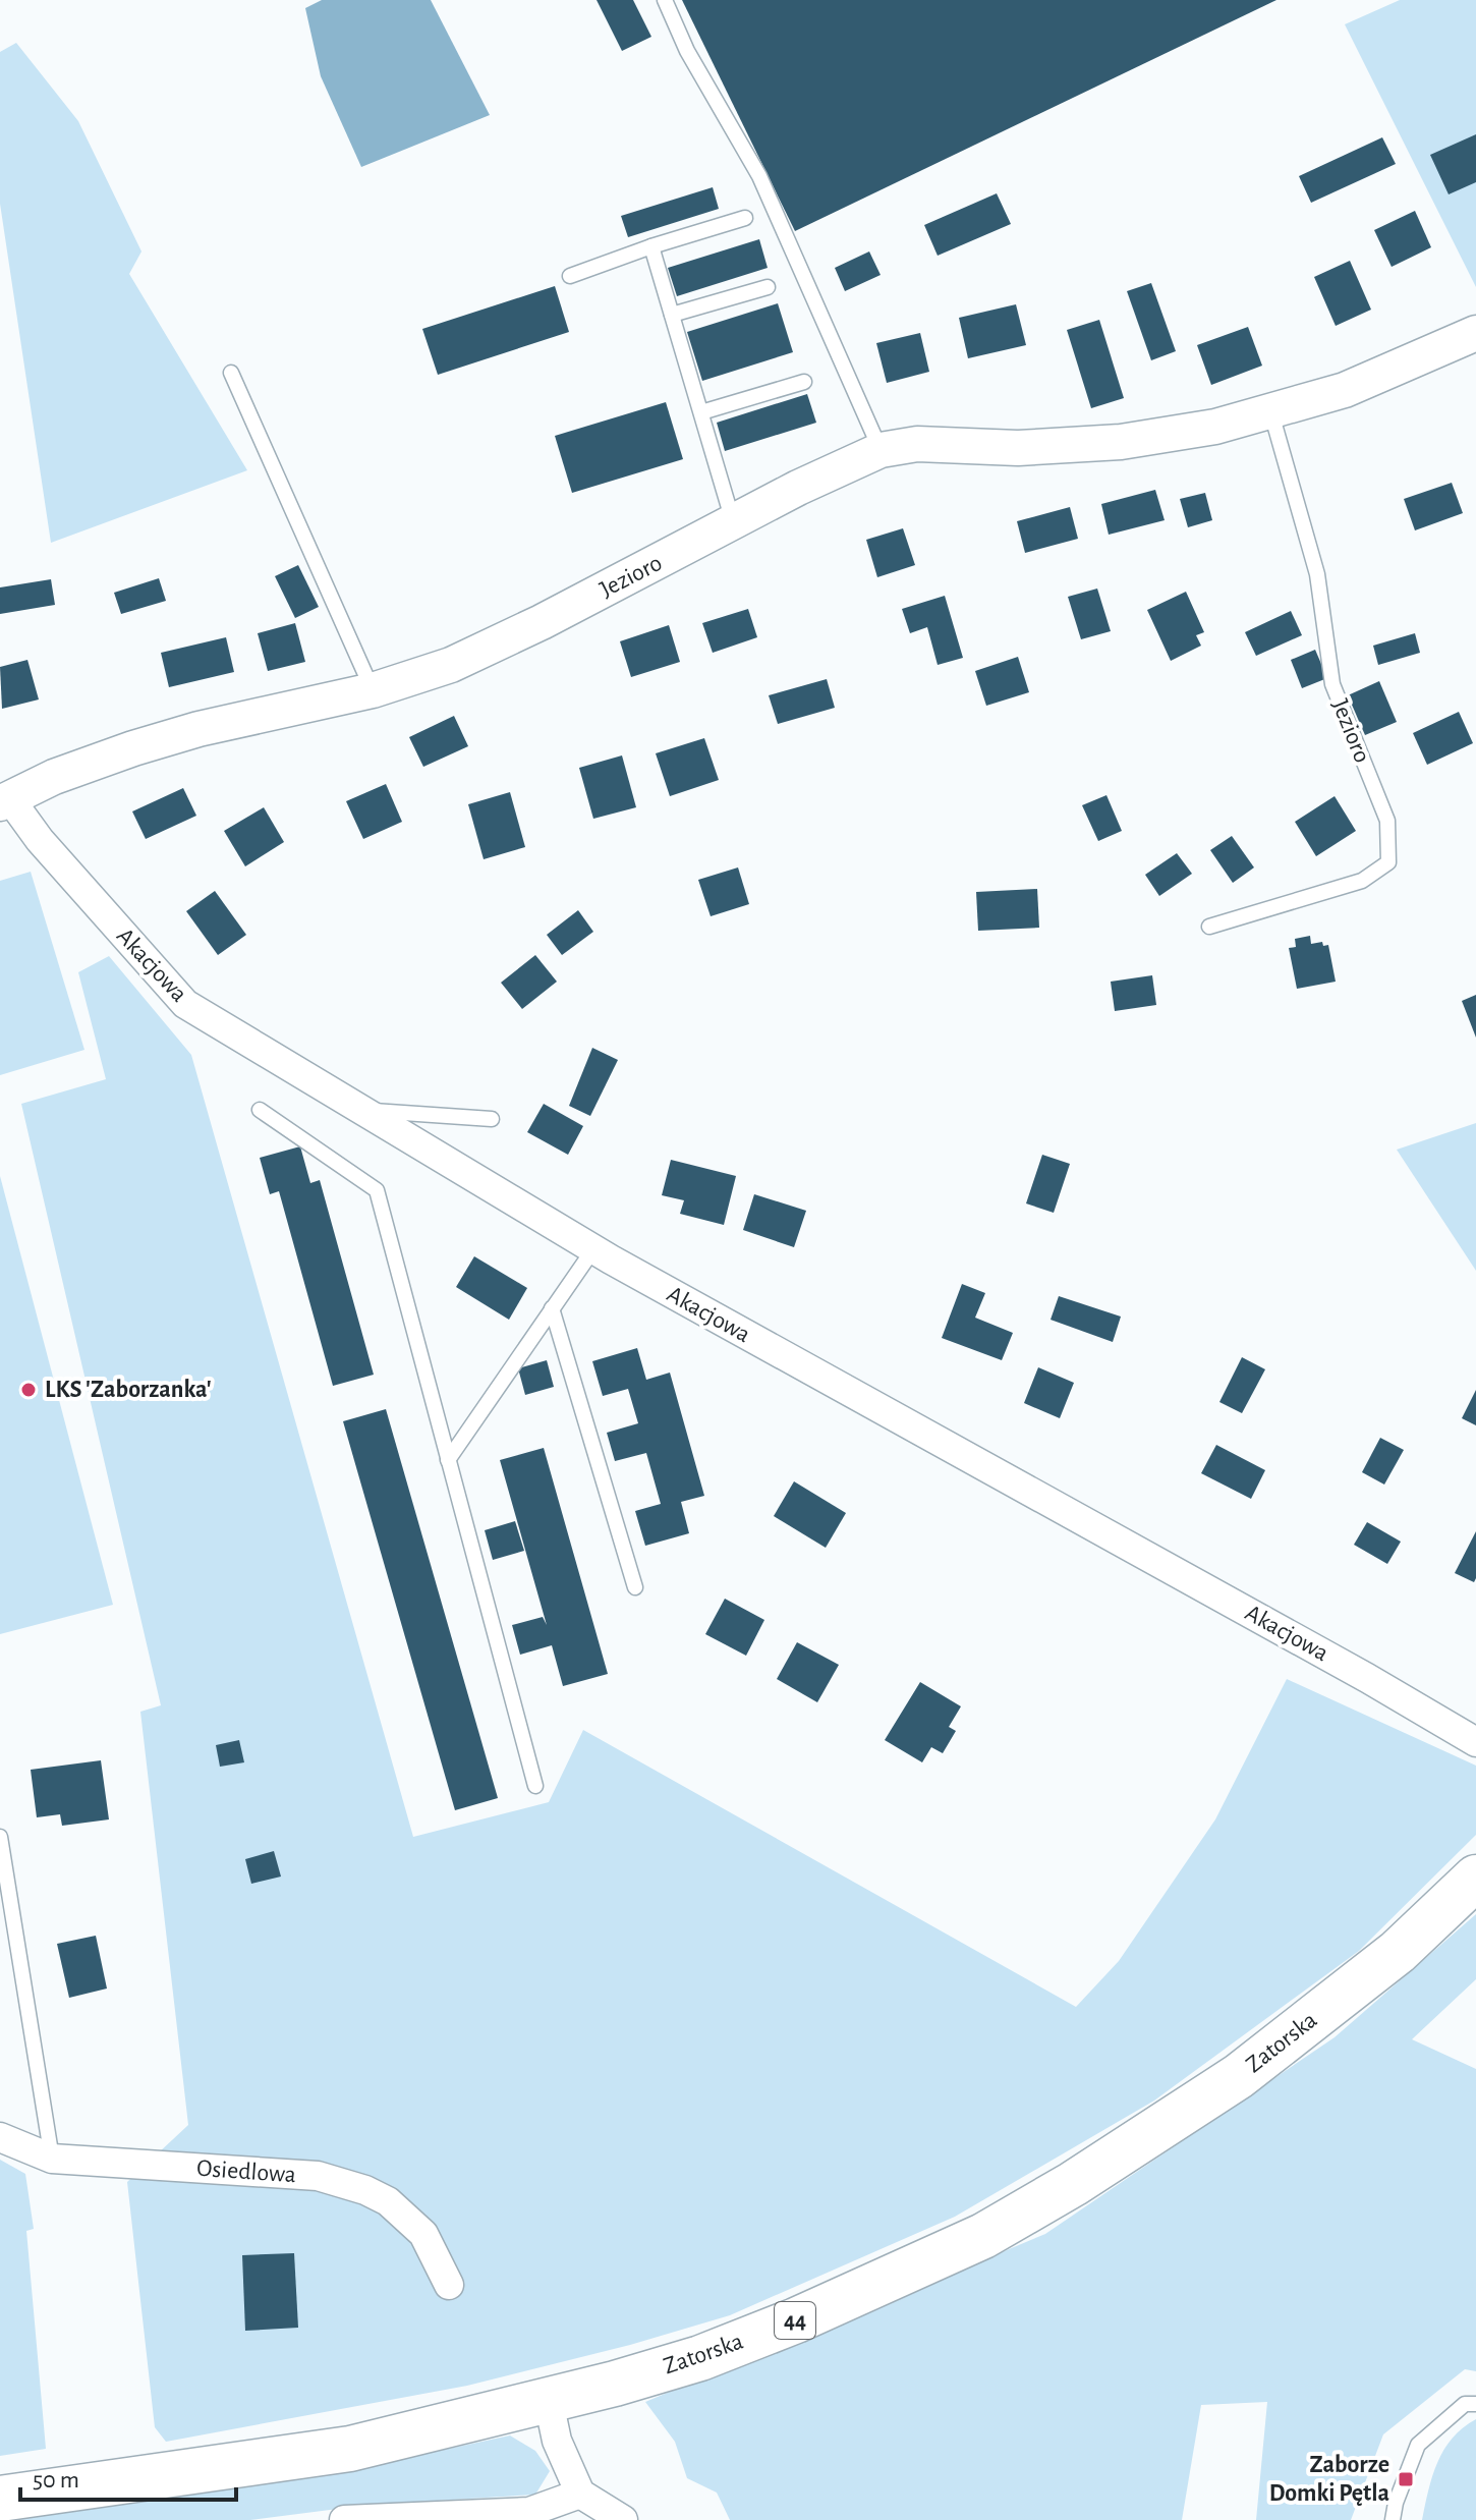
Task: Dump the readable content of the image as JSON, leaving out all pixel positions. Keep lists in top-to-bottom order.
{
  "streets": {
    "main road": ["Zatorska", "44"],
    "street": ["Jezioro", "Akacjowa", "Osiedlowa"]
  },
  "crossings": [
    ["Jezioro", "Akacjowa"]
  ],
  "places": {
    "other": ["LKS 'Zaborzanka'"],
    "transit": ["Zaborze Domki Pętla"]
  },
  "scale_bar": "50 m"
}
